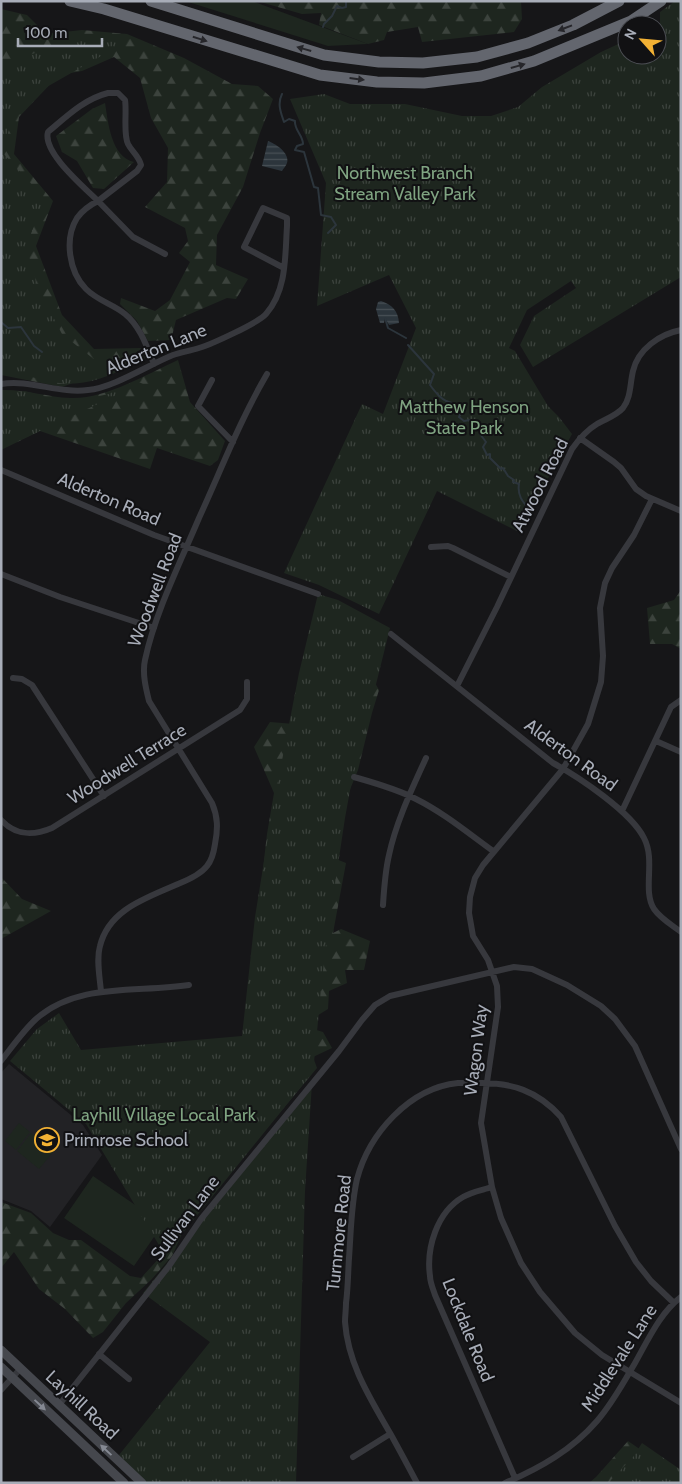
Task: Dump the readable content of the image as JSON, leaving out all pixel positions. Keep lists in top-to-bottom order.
{
  "streets": {
    "main road": ["Layhill Road"],
    "street": [
      "Alderton Lane",
      "Atwood Road",
      "Alderton Road",
      "Woodwell Road",
      "Woodwell Terrace",
      "Wagon Way",
      "Sullivan Lane",
      "Turnmore Road",
      "Lockdale Road",
      "Middlevale Lane"
    ]
  },
  "crossings": [
    ["Atwood Road", "Alderton Road"],
    ["Alderton Road", "Woodwell Road"],
    ["Alderton Road", "Wagon Way"],
    ["Woodwell Road", "Woodwell Terrace"],
    ["Wagon Way", "Sullivan Lane"],
    ["Wagon Way", "Turnmore Road"],
    ["Wagon Way", "Lockdale Road"],
    ["Wagon Way", "Middlevale Lane"],
    ["Sullivan Lane", "Layhill Road"],
    ["Turnmore Road", "Middlevale Lane"],
    ["Lockdale Road", "Middlevale Lane"]
  ],
  "parks": ["Northwest Branch Stream Valley Park", "Matthew Henson State Park", "Layhill Village Local Park"],
  "places": {
    "school or university": ["Primrose School"]
  },
  "scale_bar": "100 m",
  "north": "top left"
}
